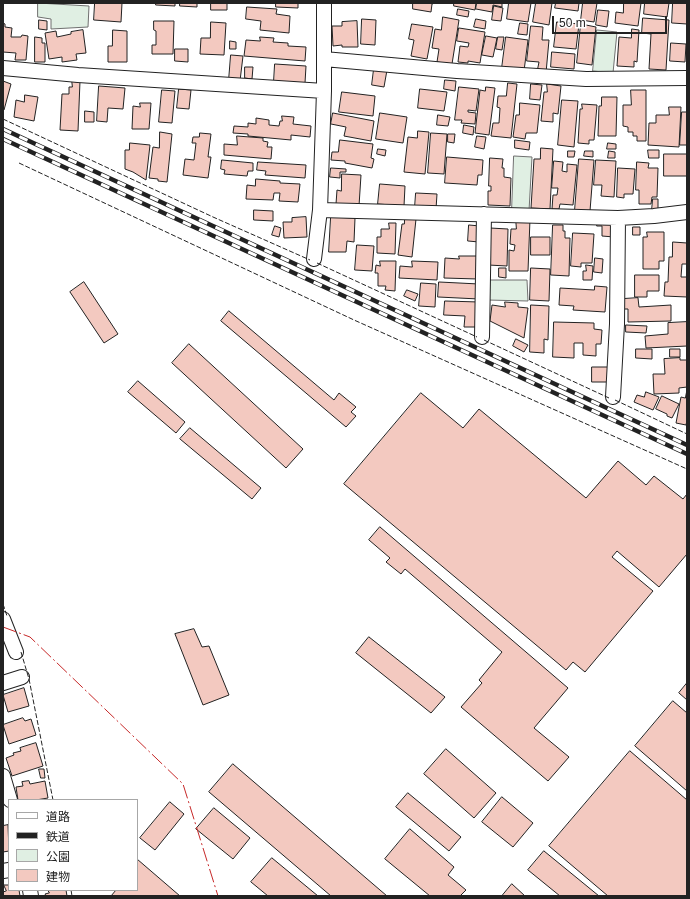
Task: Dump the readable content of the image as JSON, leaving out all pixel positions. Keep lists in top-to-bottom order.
{
  "legend": [
    "道路",
    "鉄道",
    "公園",
    "建物"
  ],
  "scale_bar": "50 m"
}
